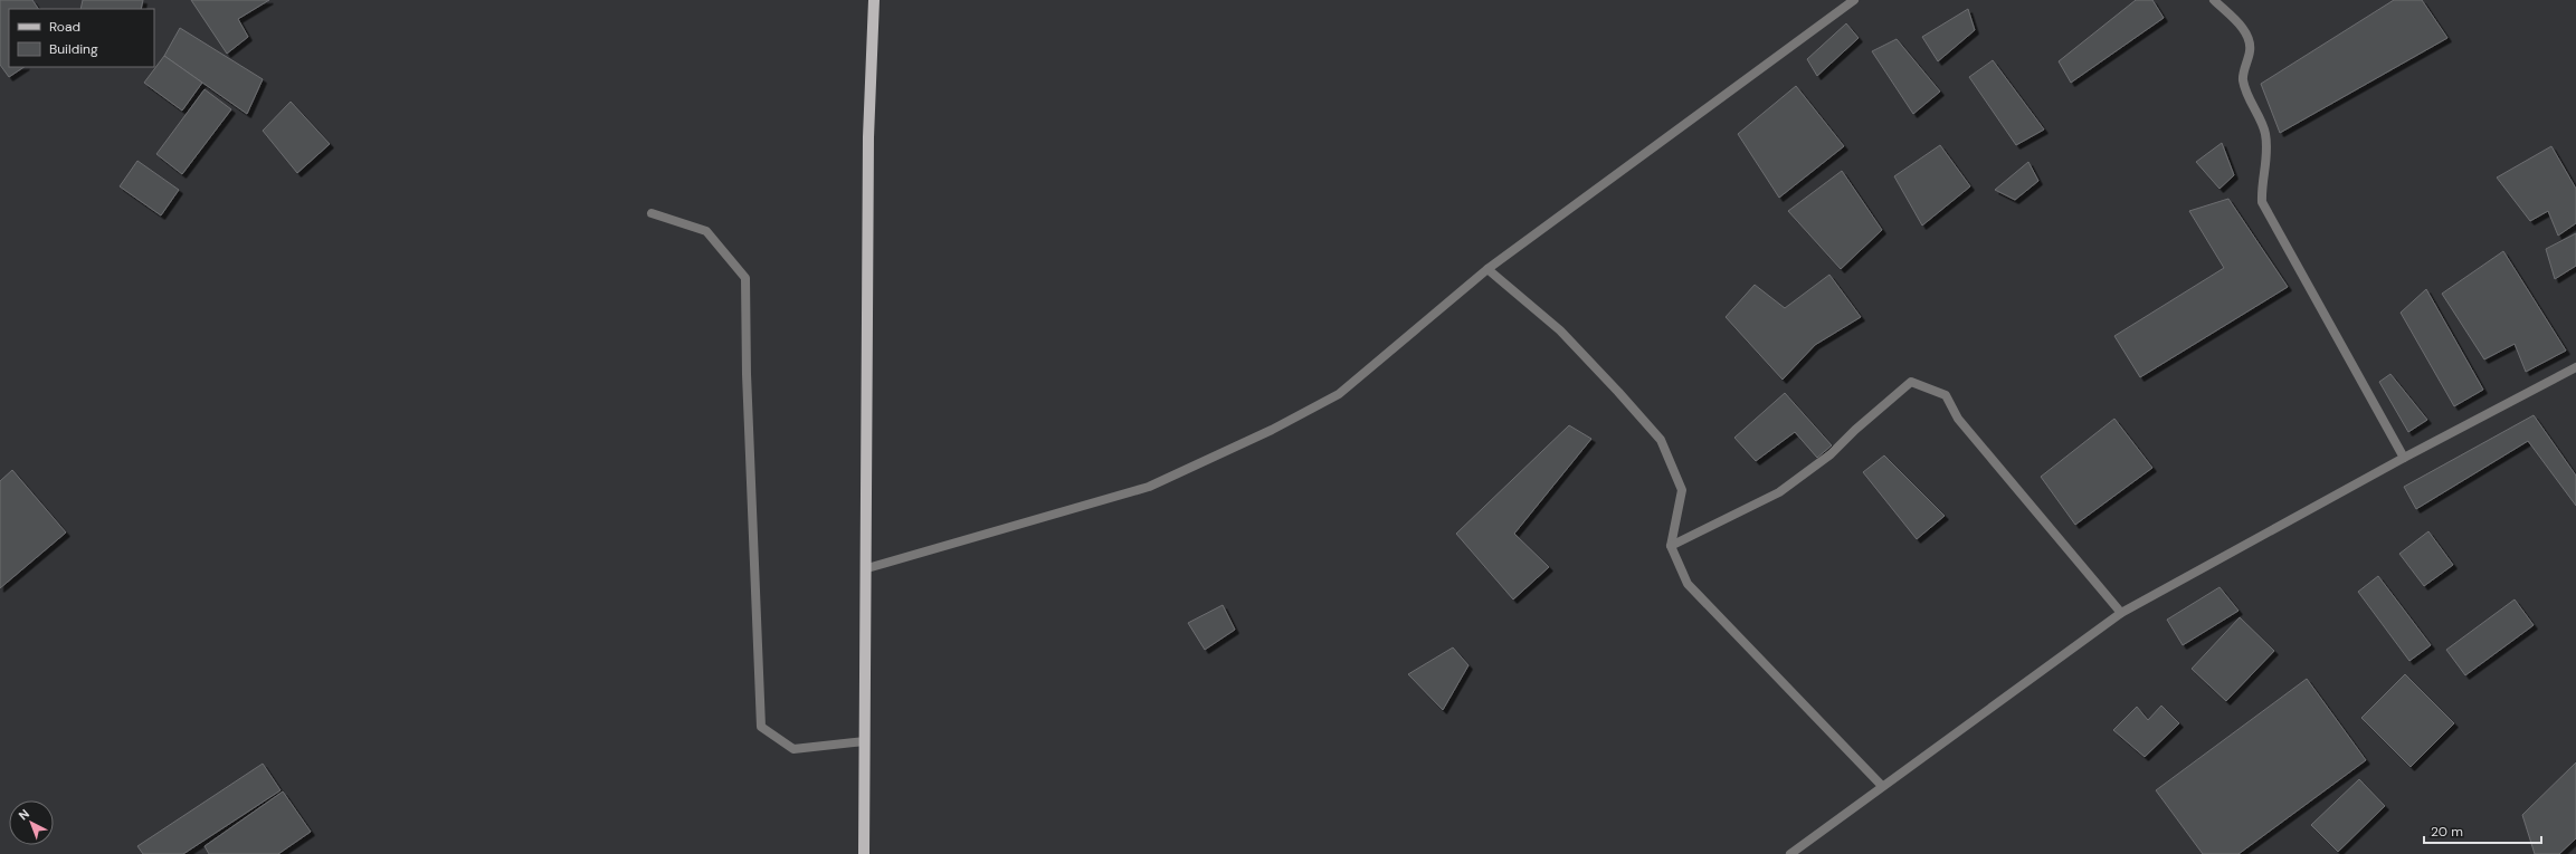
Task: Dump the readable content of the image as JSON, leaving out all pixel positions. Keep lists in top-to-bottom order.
{
  "legend": ["Road", "Building"],
  "scale_bar": "20 m",
  "north": "top left"
}
